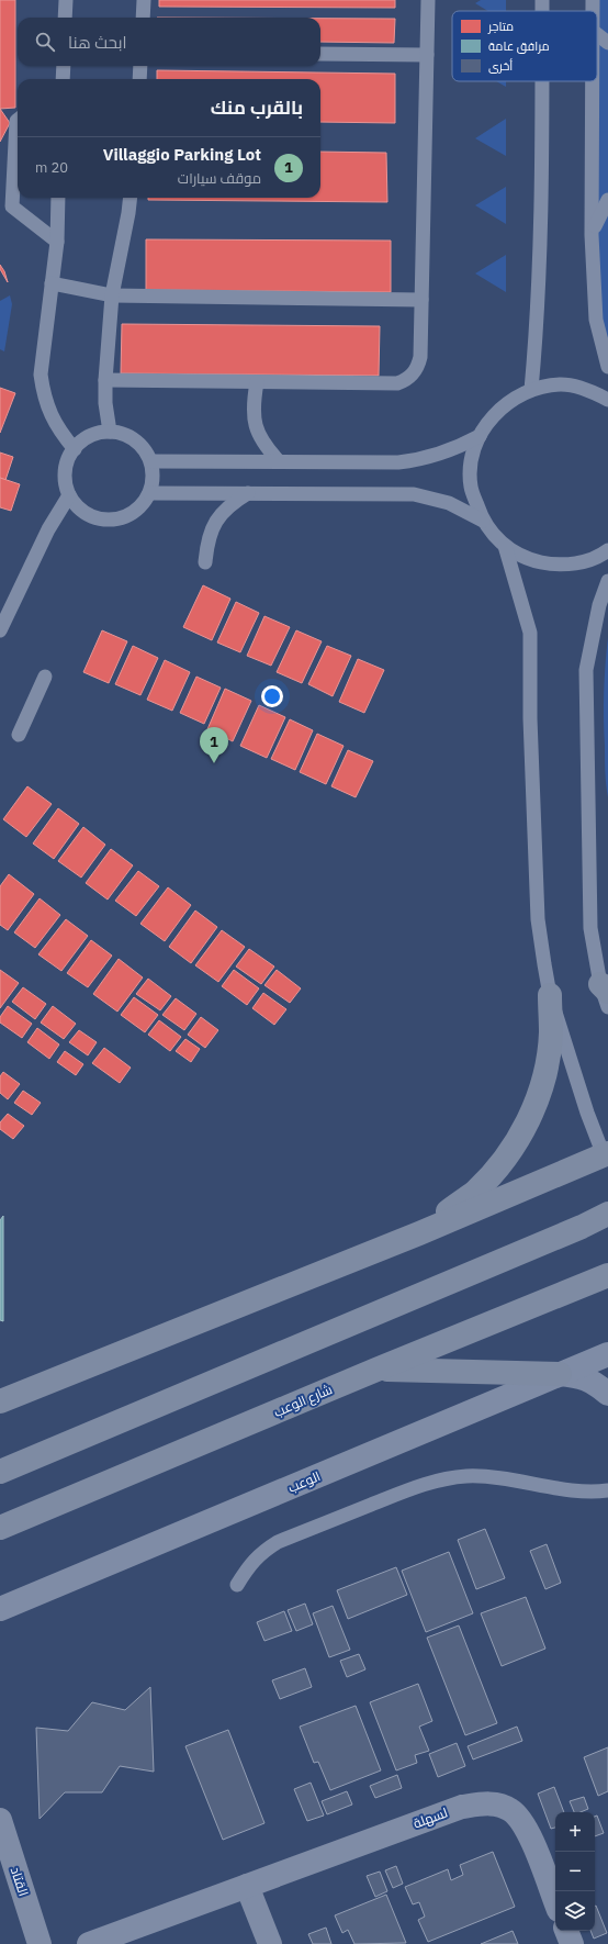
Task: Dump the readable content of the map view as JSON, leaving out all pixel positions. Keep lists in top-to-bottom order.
{
  "streets": {
    "main road": ["شارع الوعب"],
    "street": ["الوعب", "لسهلة", "القتاد"]
  },
  "legend": ["متاجر", "مرافق عامة", "أخرى"],
  "page": {
    "search": "ابحث هنا",
    "heading": "بالقرب منك",
    "list": [
      {
        "mark": "1",
        "name": "Villaggio Parking Lot",
        "note": "موقف سيارات",
        "value": "20 m"
      }
    ],
    "pins": "1",
    "map_buttons": ["+", "−"]
  }
}
